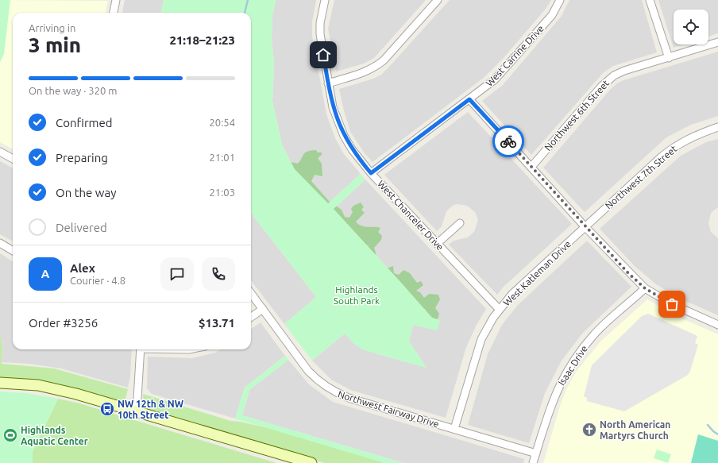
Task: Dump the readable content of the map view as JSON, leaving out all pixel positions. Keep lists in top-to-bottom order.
{
  "streets": {
    "street": [
      "West Carrine Drive",
      "Northwest 6th Street",
      "Northwest 7th Street",
      "West Chanceler Drive",
      "West Katleman Drive",
      "Isaac Drive",
      "Northwest Fairway Drive"
    ]
  },
  "crossings": [
    ["West Carrine Drive", "West Chanceler Drive"],
    ["Northwest 7th Street", "West Katleman Drive"],
    ["West Chanceler Drive", "West Katleman Drive"],
    ["West Katleman Drive", "Northwest Fairway Drive"],
    ["Isaac Drive", "Northwest Fairway Drive"]
  ],
  "parks": ["Highlands South Park"],
  "places": {
    "bus stop": ["NW 12th & NW 10th Street"],
    "church": ["North American Martyrs Church"],
    "sports": ["Highlands Aquatic Center"]
  },
  "page": {
    "heading": ["3 min", "Arriving in", "21:18–21:23"],
    "panel": [
      "Alex",
      "Courier · 4.8",
      "Order #3256",
      "$13.71"
    ],
    "bar": "On the way · 320 m",
    "list": [
      ["Confirmed", "20:54"],
      ["Preparing", "21:01"],
      ["On the way", "21:03"],
      "Delivered"
    ],
    "round": "A"
  }
}
